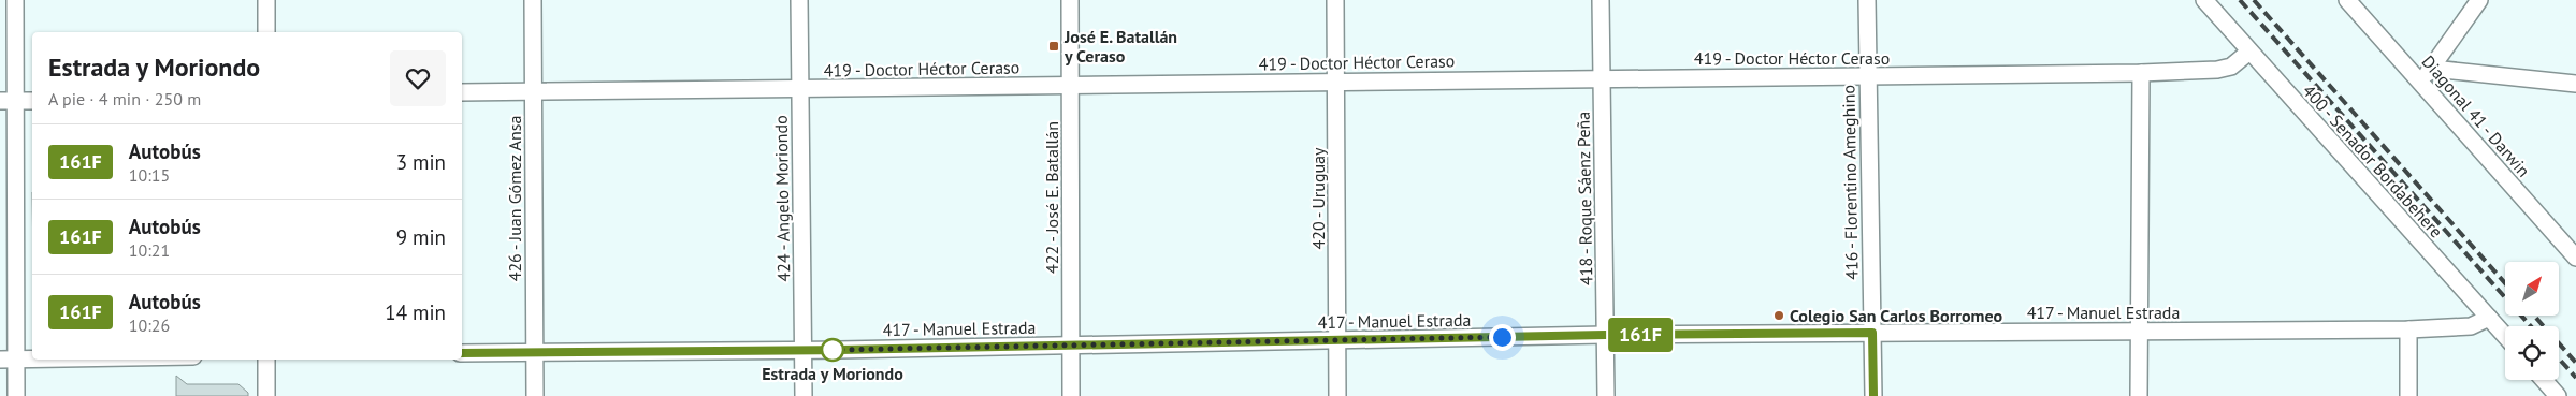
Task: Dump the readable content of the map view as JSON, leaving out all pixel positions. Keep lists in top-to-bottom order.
{
  "streets": {
    "street": [
      "419 - Doctor Héctor Ceraso",
      "Diagonal 41 - Darwin",
      "400 - Senador Bordabehere",
      "416 - Florentino Ameghino",
      "422 - José E. Batallán",
      "426 - Juan Gómez Ansa",
      "424 - Angelo Moriondo",
      "420 - Uruguay",
      "418 - Roque Sáenz Peña",
      "417 - Manuel Estrada"
    ]
  },
  "crossings": [
    ["419 - Doctor Héctor Ceraso", "400 - Senador Bordabehere"],
    ["419 - Doctor Héctor Ceraso", "416 - Florentino Ameghino"],
    ["419 - Doctor Héctor Ceraso", "422 - José E. Batallán"],
    ["419 - Doctor Héctor Ceraso", "426 - Juan Gómez Ansa"],
    ["419 - Doctor Héctor Ceraso", "424 - Angelo Moriondo"],
    ["419 - Doctor Héctor Ceraso", "420 - Uruguay"],
    ["419 - Doctor Héctor Ceraso", "418 - Roque Sáenz Peña"],
    ["400 - Senador Bordabehere", "417 - Manuel Estrada"],
    ["416 - Florentino Ameghino", "417 - Manuel Estrada"],
    ["422 - José E. Batallán", "417 - Manuel Estrada"],
    ["426 - Juan Gómez Ansa", "417 - Manuel Estrada"],
    ["424 - Angelo Moriondo", "417 - Manuel Estrada"],
    ["420 - Uruguay", "417 - Manuel Estrada"],
    ["418 - Roque Sáenz Peña", "417 - Manuel Estrada"]
  ],
  "places": {
    "transit": ["José E. Batallán y Ceraso"],
    "other": ["Colegio San Carlos Borromeo", "Estrada y Moriondo"]
  },
  "lines": ["bus line 161F"],
  "north": "top right",
  "page": {
    "on_map": "161F",
    "heading": ["Estrada y Moriondo", "A pie · 4 min · 250 m"],
    "list": [
      {
        "mark": "161F",
        "name": "Autobús",
        "note": "10:15",
        "value": "3 min"
      },
      {
        "mark": "161F",
        "name": "Autobús",
        "note": "10:21",
        "value": "9 min"
      },
      {
        "mark": "161F",
        "name": "Autobús",
        "note": "10:26",
        "value": "14 min"
      }
    ]
  }
}
